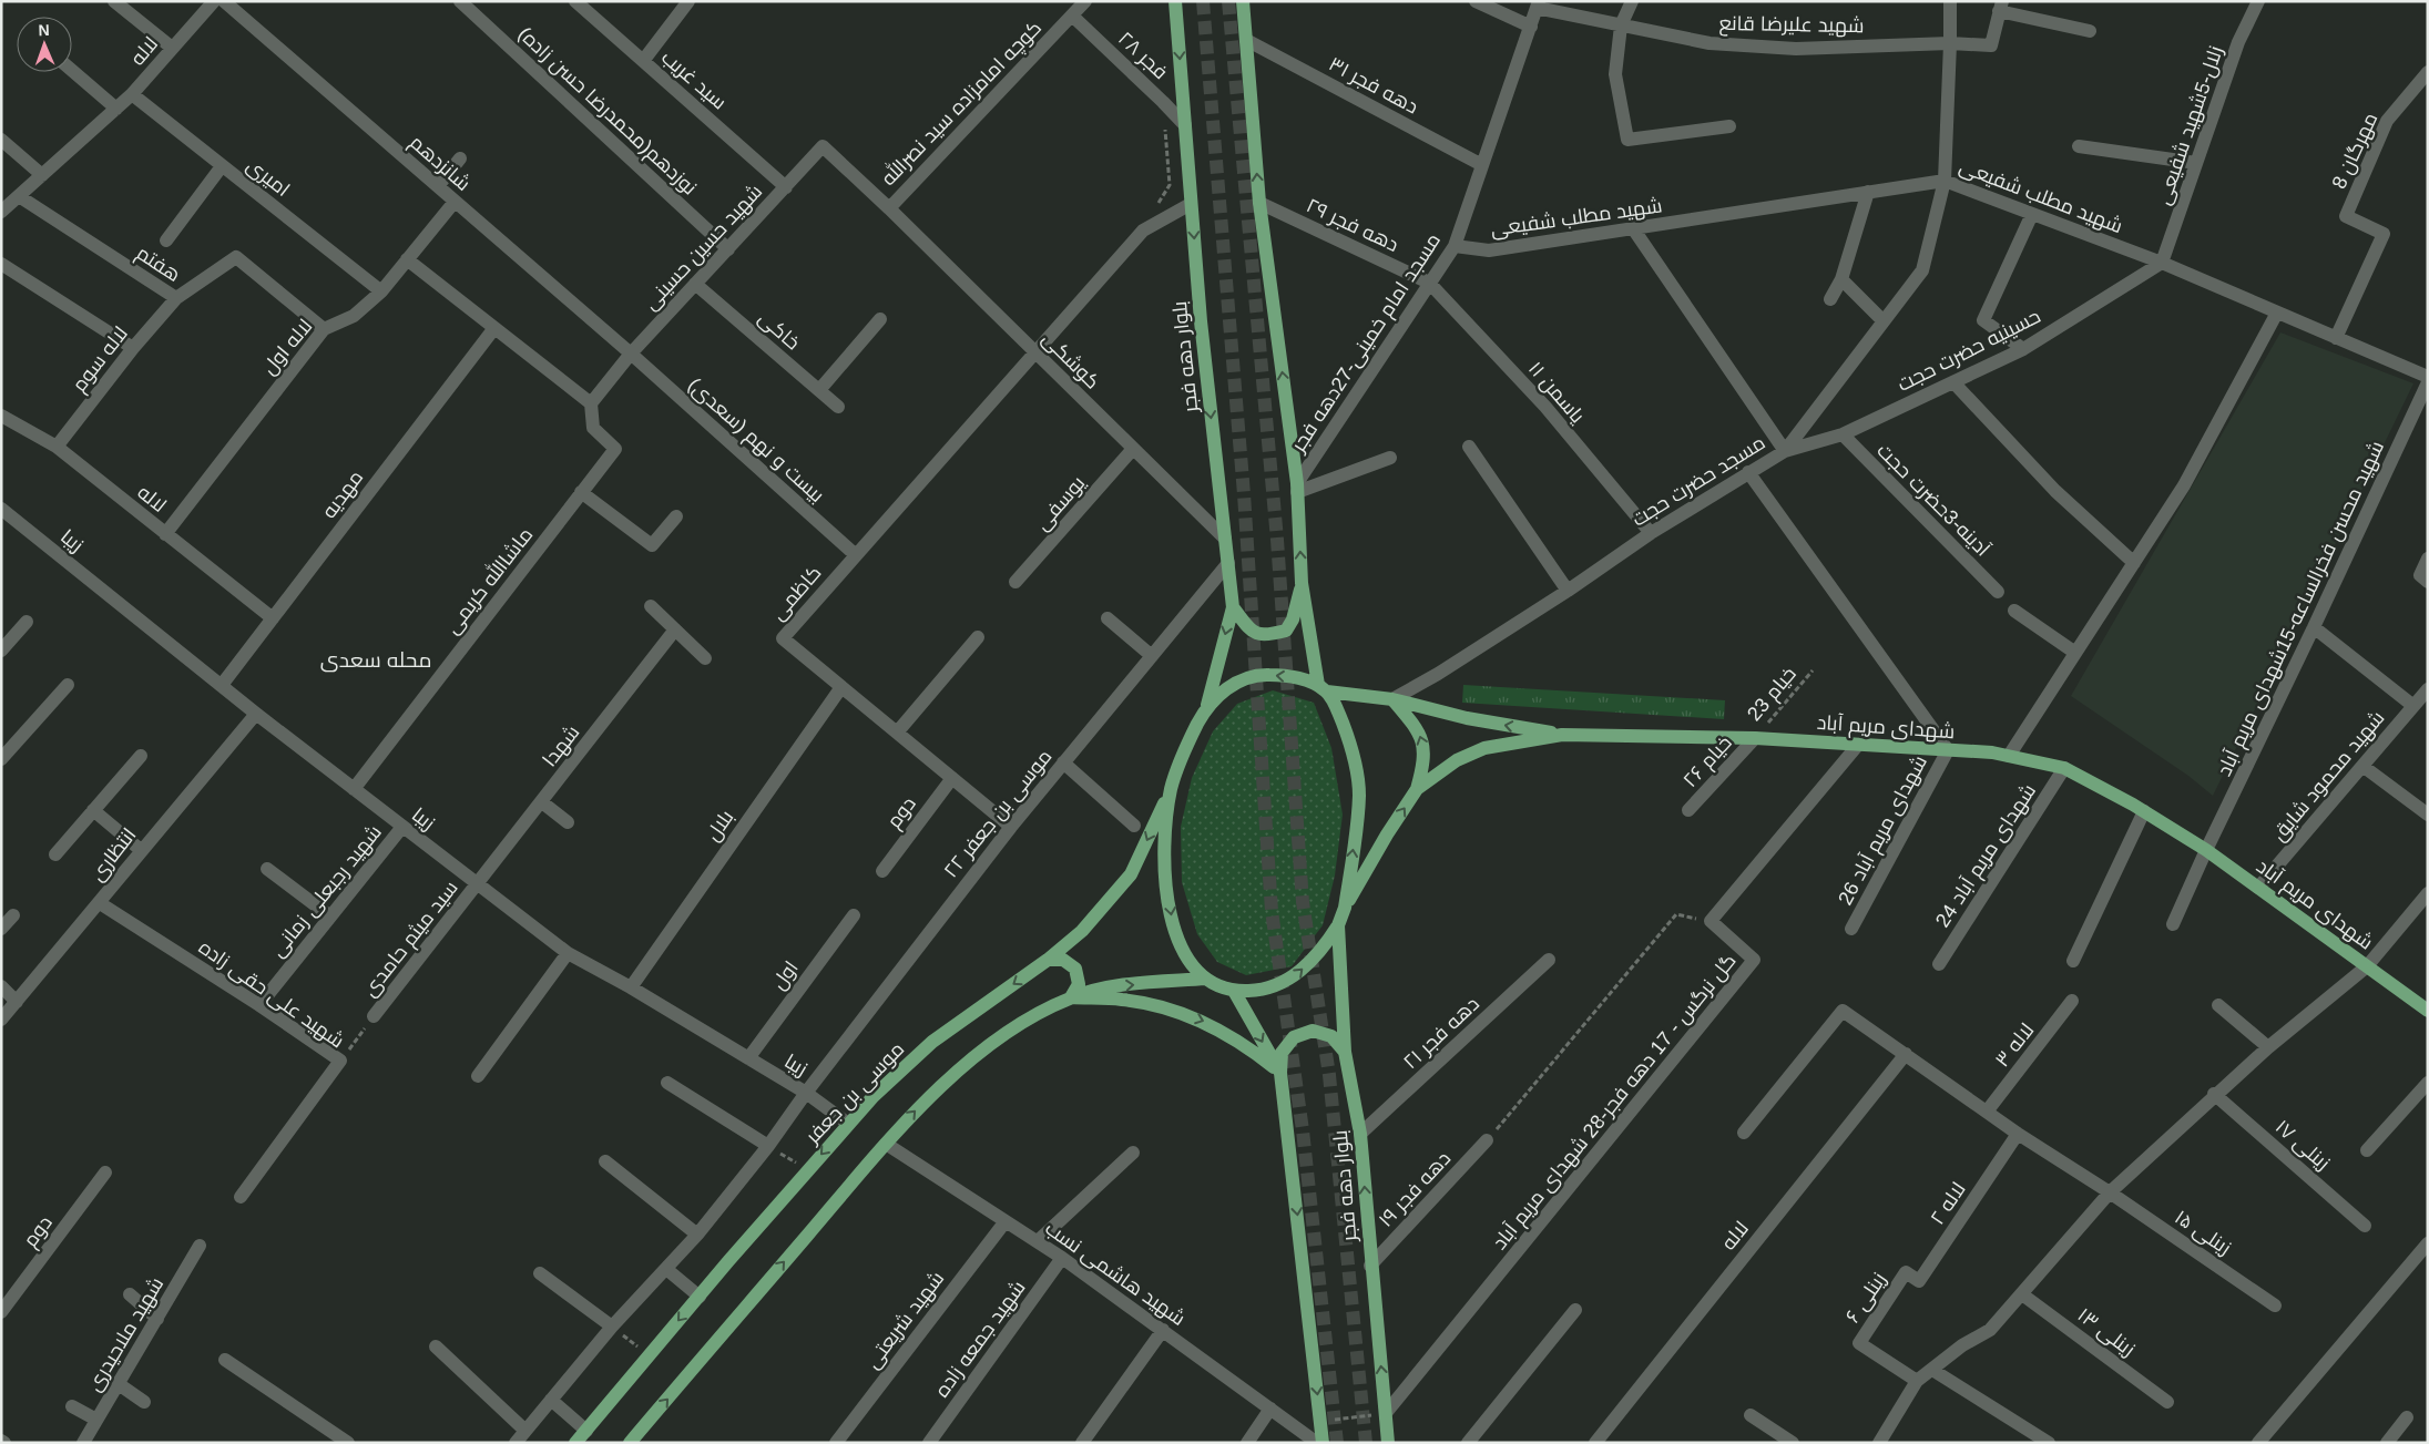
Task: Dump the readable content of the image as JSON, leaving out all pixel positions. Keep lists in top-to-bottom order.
{
  "streets": {
    "main road": ["بلوار دهه فجر", "شهدای مریم آباد", "موسی بن جعفر"],
    "street": [
      "شهید علیرضا قانع",
      "لاله",
      "فجر ۲۸",
      "سید غریب",
      "دهه فجر ۳۱",
      "کوچه امامزاده سید نصرالله",
      "نوزدهم(محمدرضا حسن زاده)",
      "زلال-5شهید شفیعی",
      "مهرگان 8",
      "شانزدهم",
      "امیری",
      "شهید مطلب شفیعی",
      "دهه فجر ۲۹",
      "شهید حسین حسینی",
      "هفتم",
      "خاکی",
      "مسجد امام خمینی-27دهه فجر",
      "لاله اول",
      "حسینیه حضرت حجت",
      "لاله سوم",
      "کوشکی",
      "یاسمن ۱۱",
      "بیست و نهم (سعدی)",
      "مسجد حضرت حجت",
      "مهدیه",
      "آدینه-3حضرت حجت",
      "یوسفی",
      "زیبا",
      "ماشاالله کریمی",
      "کاظمی",
      "شهید محسن فخرالساعه-15شهدای مریم آباد",
      "شهدا",
      "خیام ۲۶",
      "شهید محمود شایق",
      "دوم",
      "موسی بن جعفر ۲۲",
      "بلال",
      "26 شهدای مریم آباد",
      "انتظاری",
      "24 شهدای مریم آباد",
      "شهید رجبعلی زمانی",
      "سید میثم حامدی",
      "اول",
      "شهید علی حقی زاده",
      "دهه فجر ۲۱",
      "لاله ۳",
      "گل نرگس - 17 دهه فجر-28 شهدای مریم آباد",
      "زینلی ۱۷",
      "دهه فجر ۱۹",
      "لاله ۲",
      "زینلی ۱۵",
      "شهید هاشمی نسب",
      "زینلی ۶",
      "شهید شریعتی",
      "زینلی ۱۳",
      "شهید ملاحیدری",
      "شهید جمعه زاده"
    ],
    "path": ["خیام 23"]
  },
  "crossings": [
    ["شهید علیرضا قانع", "مسجد امام خمینی-27دهه فجر"],
    ["شهید علیرضا قانع", "مسجد حضرت حجت"],
    ["لاله", "امیری"],
    ["لاله", "هفتم"],
    ["لاله", "لاله اول"],
    ["لاله", "لاله سوم"],
    ["لاله", "مهدیه"],
    ["فجر ۲۸", "کوچه امامزاده سید نصرالله"],
    ["فجر ۲۸", "بلوار دهه فجر"],
    ["سید غریب", "شهید حسین حسینی"],
    ["دهه فجر ۳۱", "مسجد امام خمینی-27دهه فجر"],
    ["کوچه امامزاده سید نصرالله", "شهید حسین حسینی"],
    ["کوچه امامزاده سید نصرالله", "کوشکی"],
    ["نوزدهم(محمدرضا حسن زاده)", "شهید حسین حسینی"],
    ["زلال-5شهید شفیعی", "شهید مطلب شفیعی"],
    ["زلال-5شهید شفیعی", "حسینیه حضرت حجت"],
    ["مهرگان 8", "شهید مطلب شفیعی"],
    ["شانزدهم", "شهید حسین حسینی"],
    ["شانزدهم", "لاله اول"],
    ["شانزدهم", "بیست و نهم (سعدی)"],
    ["امیری", "لاله اول"],
    ["شهید مطلب شفیعی", "مسجد امام خمینی-27دهه فجر"],
    ["شهید مطلب شفیعی", "حسینیه حضرت حجت"],
    ["شهید مطلب شفیعی", "مسجد حضرت حجت"],
    ["دهه فجر ۲۹", "مسجد امام خمینی-27دهه فجر"],
    ["دهه فجر ۲۹", "یاسمن ۱۱"],
    ["شهید حسین حسینی", "خاکی"],
    ["شهید حسین حسینی", "کوشکی"],
    ["شهید حسین حسینی", "بیست و نهم (سعدی)"],
    ["شهید حسین حسینی", "ماشاالله کریمی"],
    ["هفتم", "لاله اول"],
    ["هفتم", "لاله سوم"],
    ["مسجد امام خمینی-27دهه فجر", "یاسمن ۱۱"],
    ["حسینیه حضرت حجت", "مسجد حضرت حجت"],
    ["حسینیه حضرت حجت", "آدینه-3حضرت حجت"],
    ["بلوار دهه فجر", "کوشکی"],
    ["بلوار دهه فجر", "کاظمی"],
    ["بلوار دهه فجر", "موسی بن جعفر ۲۲"],
    ["بلوار دهه فجر", "دهه فجر ۲۱"],
    ["بلوار دهه فجر", "گل نرگس - 17 دهه فجر-28 شهدای مریم آباد"],
    ["بلوار دهه فجر", "دهه فجر ۱۹"],
    ["کوشکی", "یوسفی"],
    ["کوشکی", "کاظمی"],
    ["یاسمن ۱۱", "مسجد حضرت حجت"],
    ["بیست و نهم (سعدی)", "کاظمی"],
    ["مهدیه", "زیبا"],
    ["زیبا", "ماشاالله کریمی"],
    ["زیبا", "شهدا"],
    ["زیبا", "موسی بن جعفر ۲۲"],
    ["زیبا", "بلال"],
    ["زیبا", "انتظاری"],
    ["زیبا", "شهید رجبعلی زمانی"],
    ["زیبا", "سید میثم حامدی"],
    ["زیبا", "اول"],
    ["زیبا", "موسی بن جعفر"],
    ["کاظمی", "دوم"],
    ["کاظمی", "موسی بن جعفر ۲۲"],
    ["کاظمی", "بلال"],
    ["شهید محسن فخرالساعه-15شهدای مریم آباد", "شهدای مریم آباد"],
    ["خیام 23", "شهدای مریم آباد"],
    ["خیام 23", "خیام ۲۶"],
    ["شهدای مریم آباد", "خیام ۲۶"],
    ["شهدای مریم آباد", "شهید محمود شایق"],
    ["شهدای مریم آباد", "26 شهدای مریم آباد"],
    ["شهدای مریم آباد", "24 شهدای مریم آباد"],
    ["شهدا", "سید میثم حامدی"],
    ["انتظاری", "شهید علی حقی زاده"],
    ["شهید رجبعلی زمانی", "شهید علی حقی زاده"],
    ["لاله ۲", "زینلی ۶"],
    ["شهید هاشمی نسب", "شهید شریعتی"],
    ["شهید هاشمی نسب", "شهید جمعه زاده"]
  ],
  "districts": ["محله سعدی"],
  "north": "top"
}
